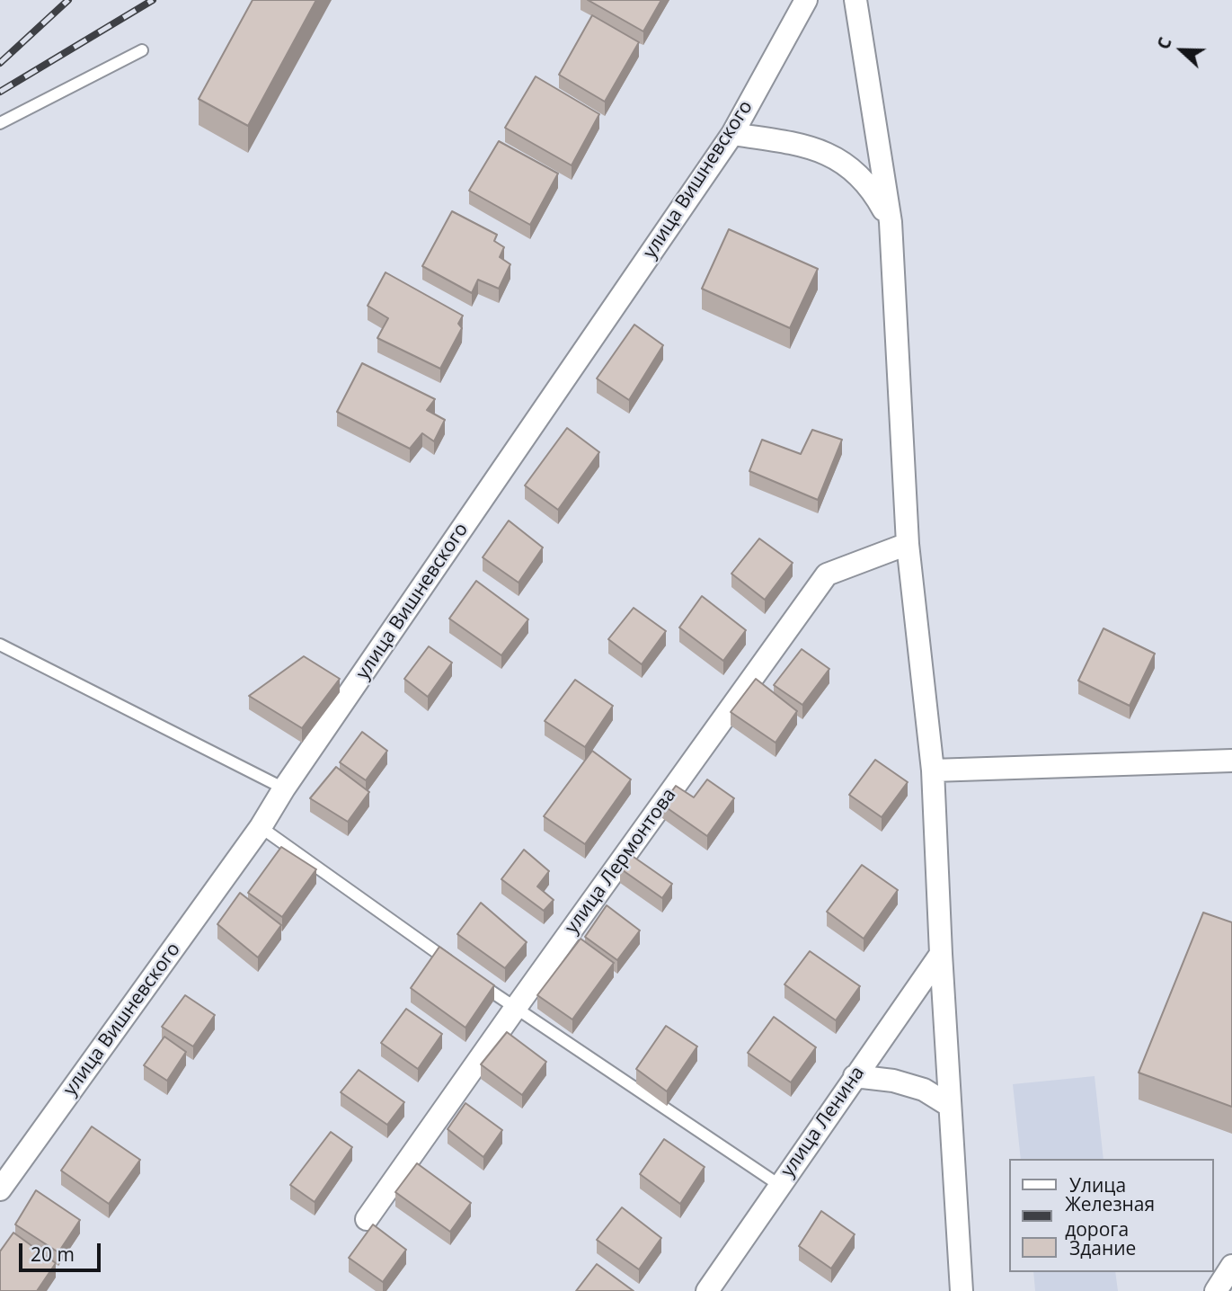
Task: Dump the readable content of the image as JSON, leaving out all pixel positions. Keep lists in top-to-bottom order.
{
  "streets": {
    "street": ["улица Вишневского", "улица Лермонтова", "улица Ленина"]
  },
  "legend": ["Улица", "Железная дорога", "Здание"],
  "scale_bar": "20 m",
  "north": "left"
}
